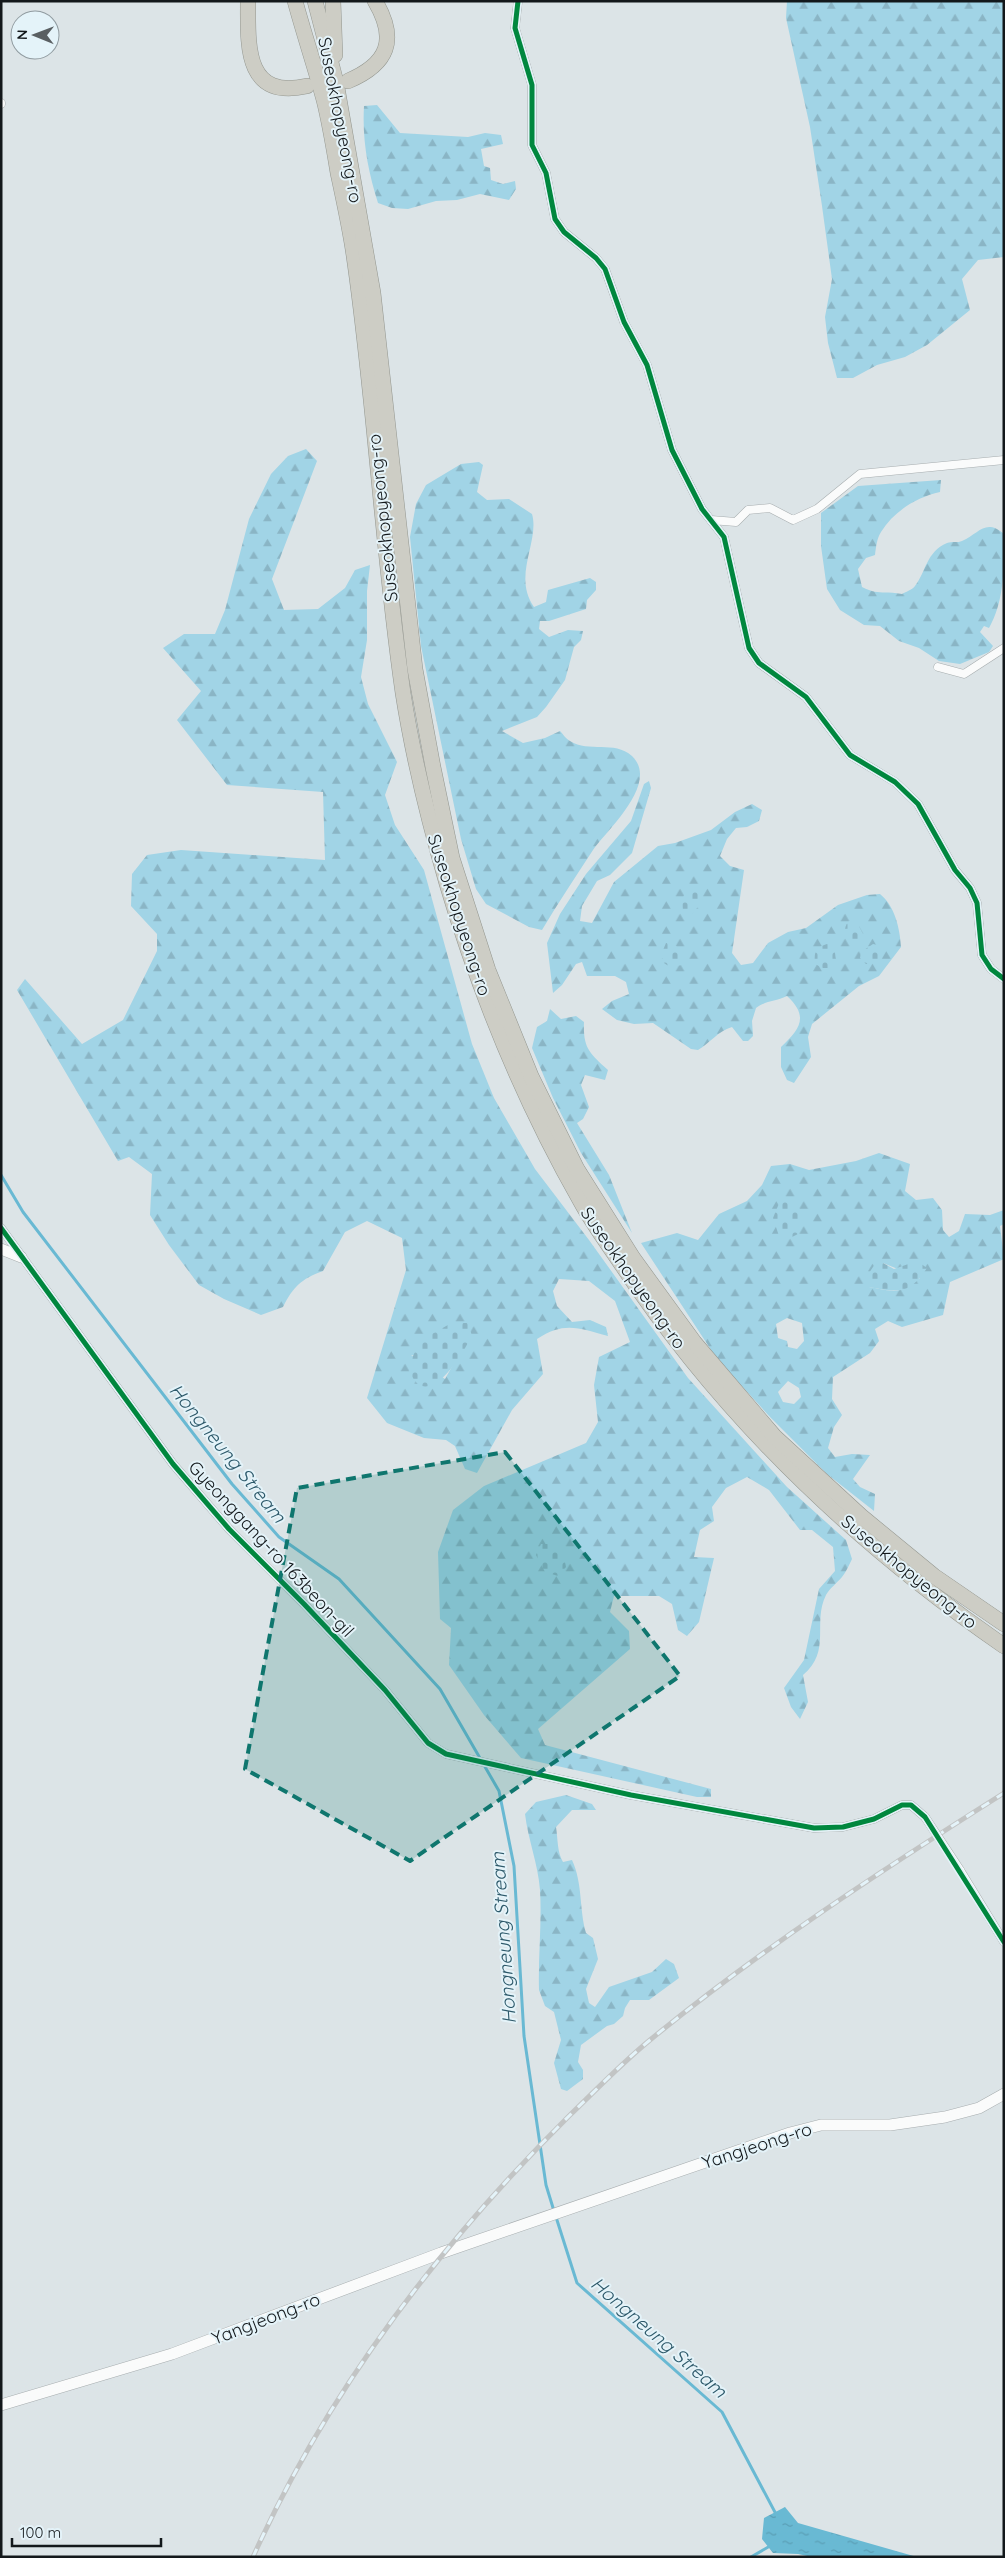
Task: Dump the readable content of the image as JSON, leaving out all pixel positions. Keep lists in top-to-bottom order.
{
  "streets": {
    "highway": ["Suseokhopyeong-ro"],
    "main road": ["Yangjeong-ro"],
    "street": ["Gyeonggang-ro 163beon-gil"]
  },
  "water": ["Hongneung Stream"],
  "scale_bar": "100 m",
  "north": "left"
}
